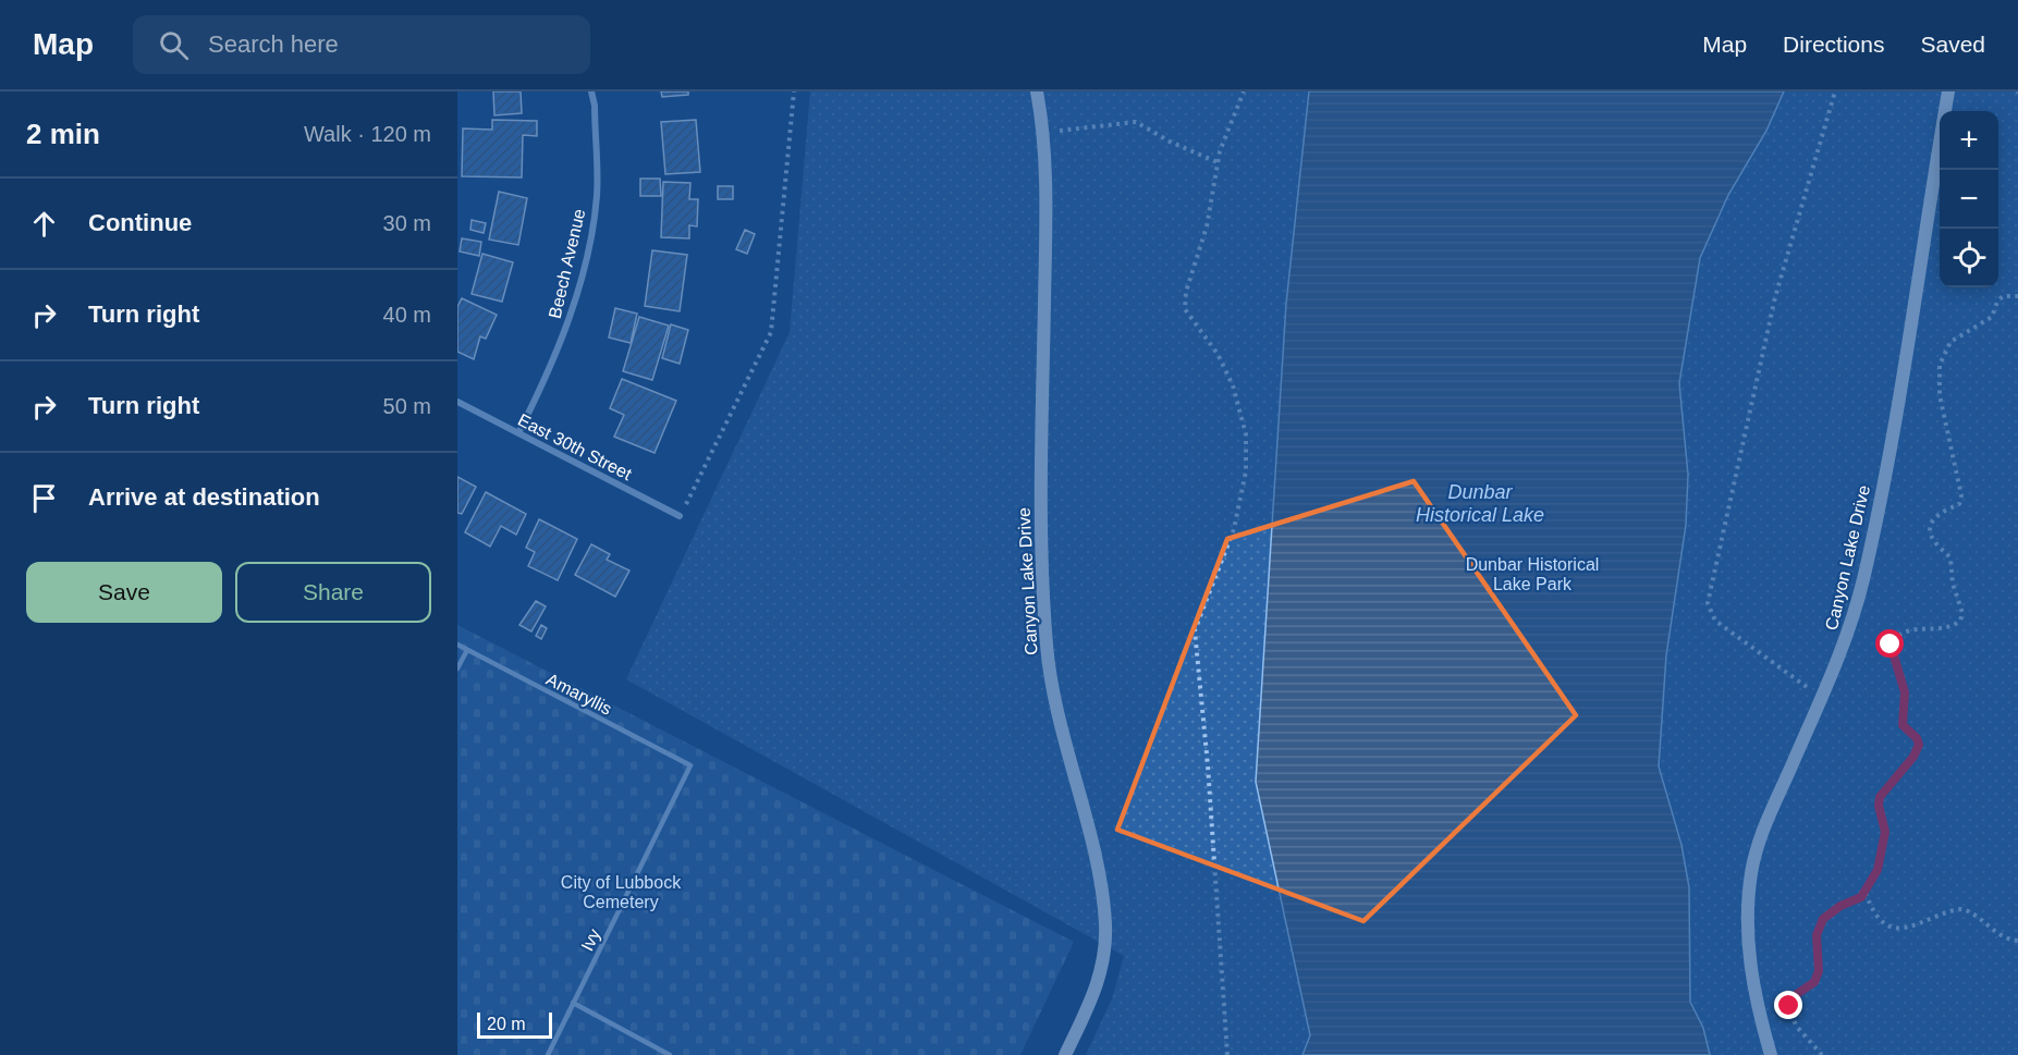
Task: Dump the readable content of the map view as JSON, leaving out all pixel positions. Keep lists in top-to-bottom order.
{
  "streets": {
    "street": ["Beech Avenue", "East 30th Street", "Canyon Lake Drive"],
    "lane": ["Amaryllis", "Ivy"]
  },
  "crossings": [
    ["Beech Avenue", "East 30th Street"],
    ["Amaryllis", "Ivy"]
  ],
  "water": ["Dunbar Historical Lake"],
  "parks": ["Dunbar Historical Lake Park", "City of Lubbock Cemetery"],
  "scale_bar": "20 m",
  "page": {
    "header": "Map",
    "search": "Search here",
    "nav": ["Map", "Directions", "Saved"],
    "heading": ["2 min", "Walk · 120 m"],
    "map_buttons": ["+", "−"],
    "list": [
      ["Continue", "30 m"],
      ["Turn right", "40 m"],
      ["Turn right", "50 m"],
      "Arrive at destination"
    ],
    "buttons": ["Save", "Share"],
    "scale": "20 m"
  }
}
